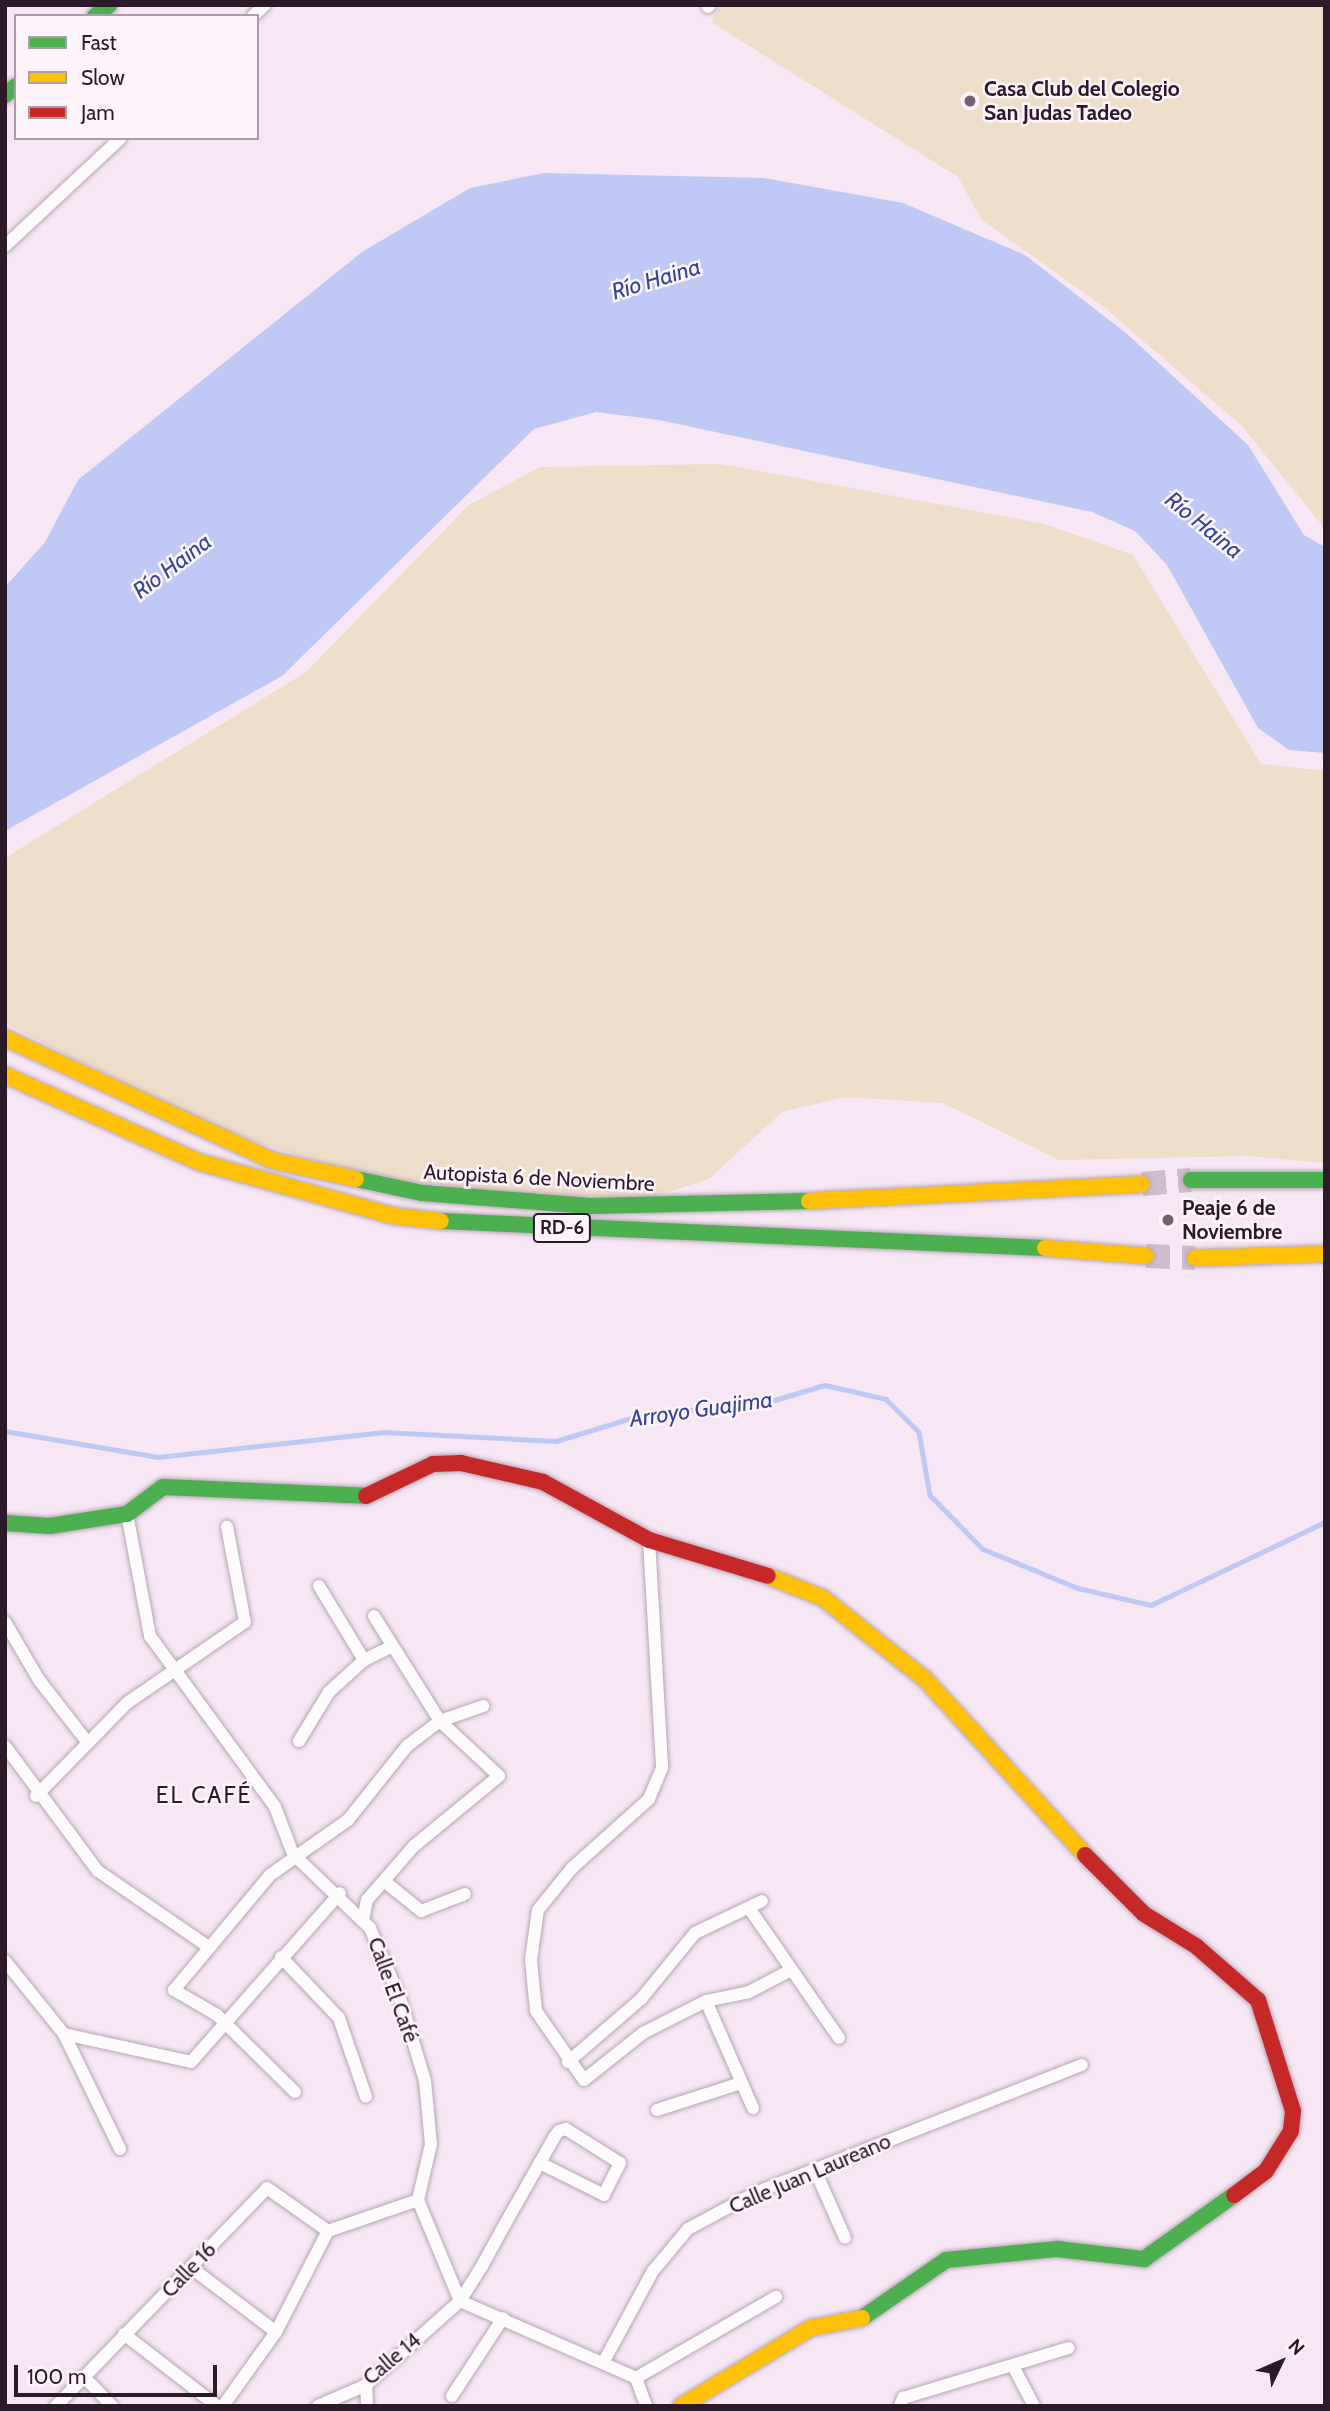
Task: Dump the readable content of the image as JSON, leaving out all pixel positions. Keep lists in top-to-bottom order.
{
  "streets": {
    "main road": ["Autopista 6 de Noviembre", "RD-6"],
    "street": [
      "Calle El Café",
      "Calle Juan Laureano",
      "Calle 16",
      "Calle 14"
    ]
  },
  "districts": ["EL CAFÉ"],
  "water": ["Río Haina", "Arroyo Guajima"],
  "places": ["Casa Club del Colegio San Judas Tadeo", "Peaje 6 de Noviembre"],
  "legend": ["Fast", "Slow", "Jam"],
  "scale_bar": "100 m",
  "north": "top right"
}
